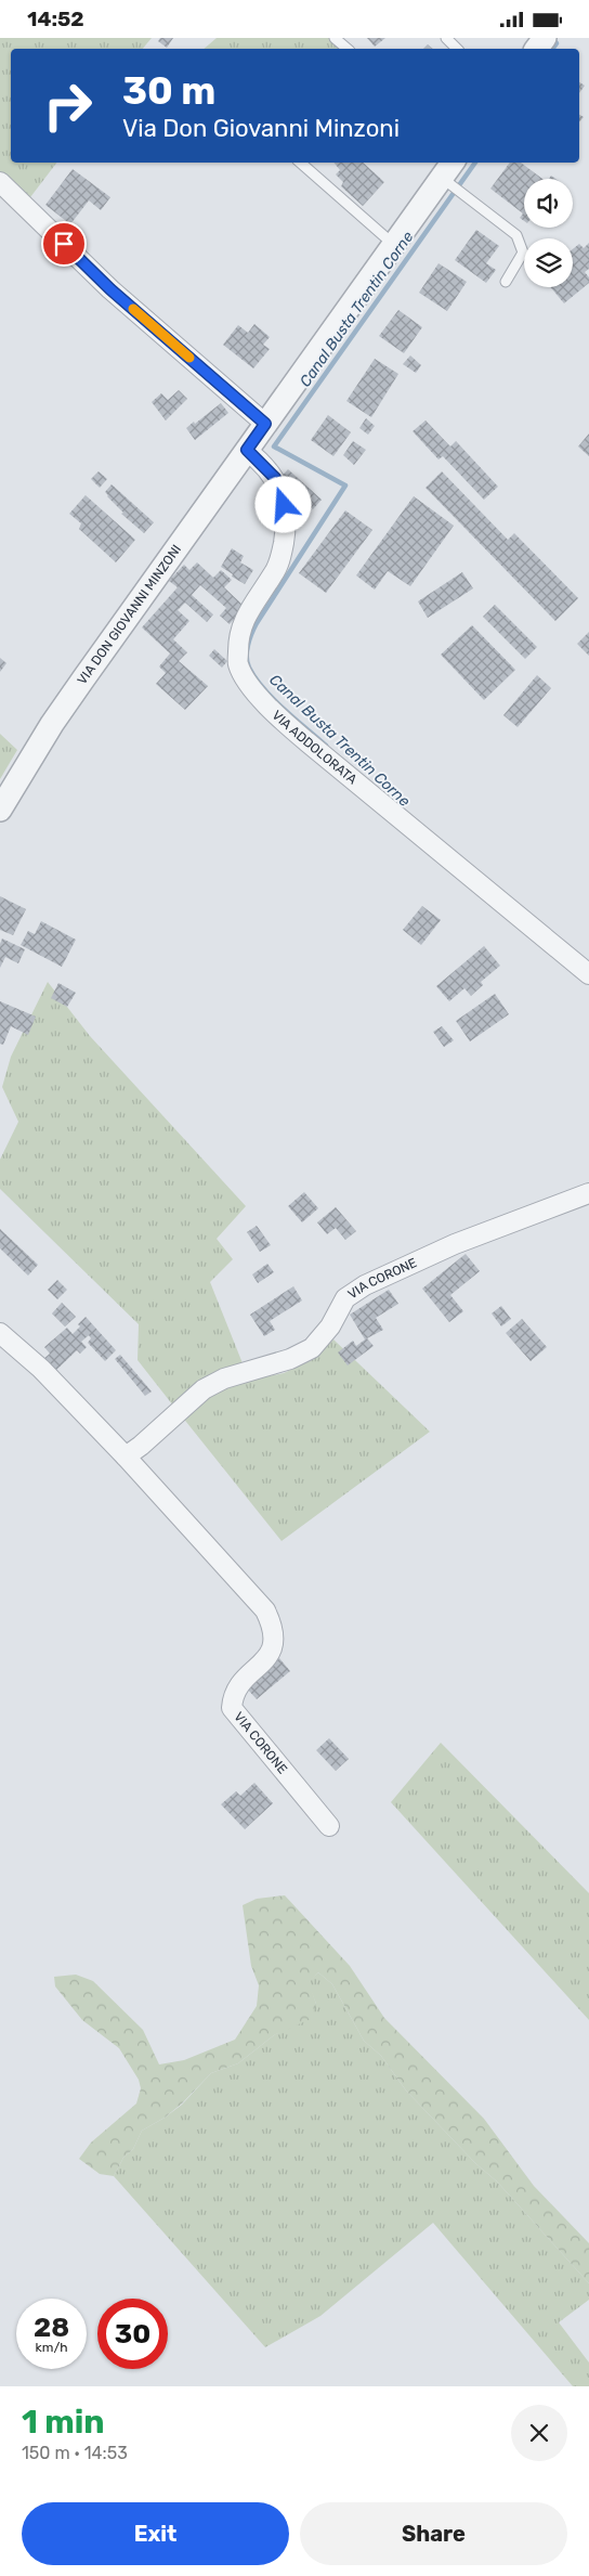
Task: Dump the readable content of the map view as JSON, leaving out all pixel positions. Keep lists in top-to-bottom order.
{
  "streets": {
    "street": ["VIA DON GIOVANNI MINZONI", "VIA ADDOLORATA", "VIA CORONE"]
  },
  "crossings": [
    ["VIA DON GIOVANNI MINZONI", "VIA ADDOLORATA"]
  ],
  "water": ["Canal Busta Trentin Corne"],
  "page": {
    "status": "14:52",
    "turn": ["30 m", "Via Don Giovanni Minzoni"],
    "speed": "28 km/h",
    "limit": "30",
    "heading": ["1 min", "150 m · 14:53"],
    "buttons": ["Exit", "Share"]
  }
}
